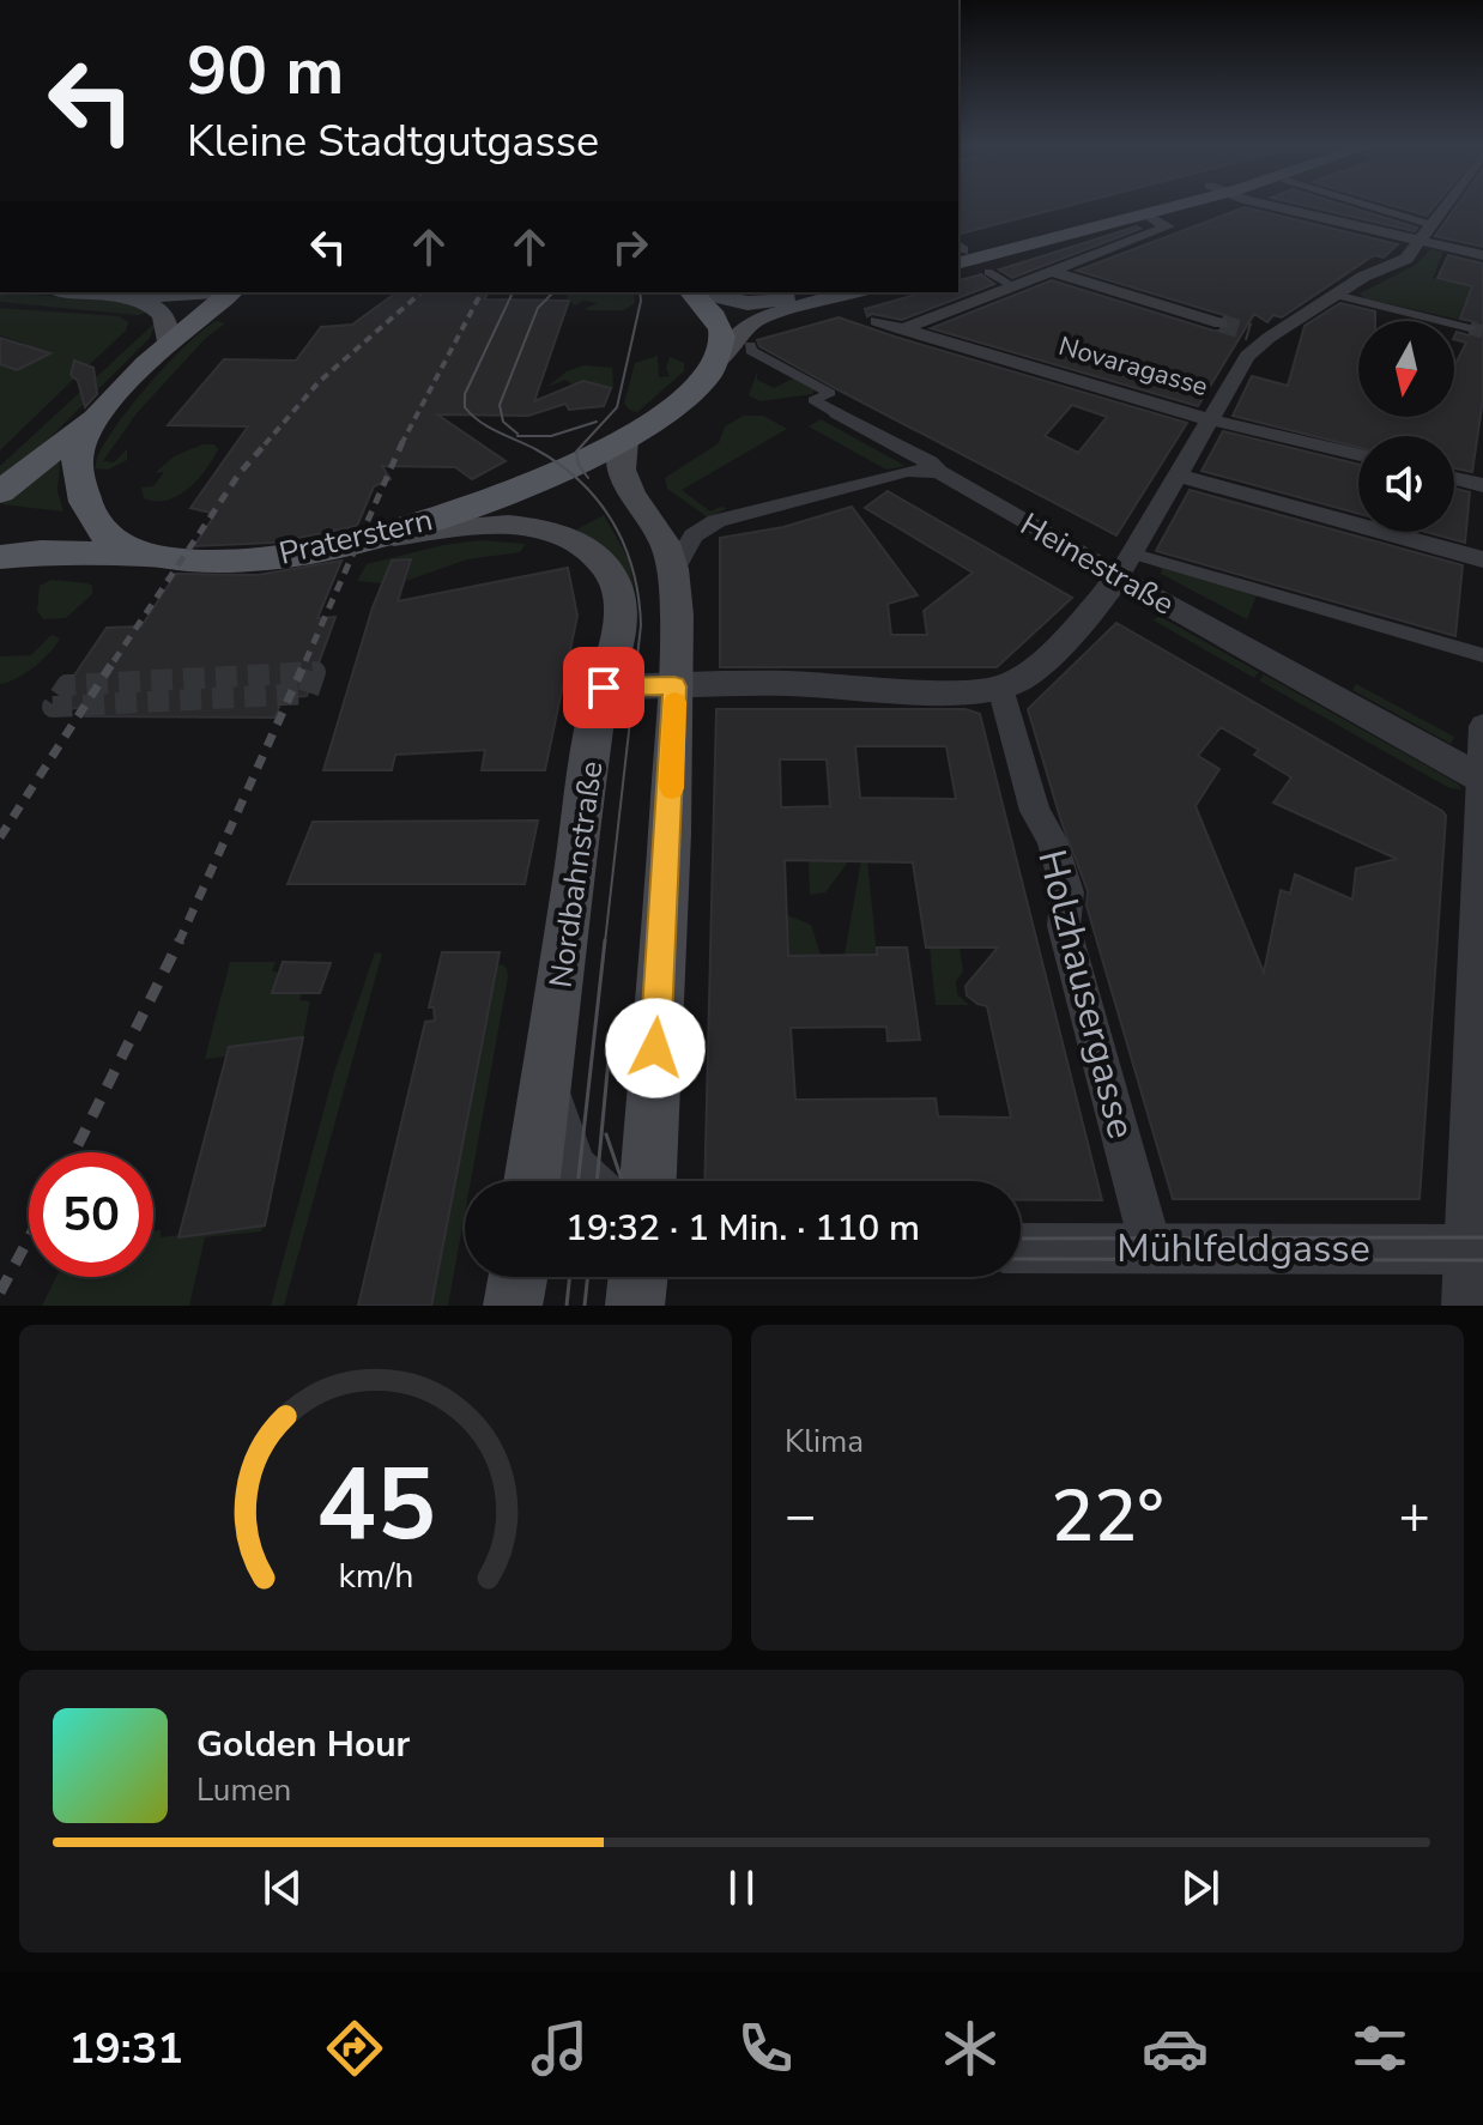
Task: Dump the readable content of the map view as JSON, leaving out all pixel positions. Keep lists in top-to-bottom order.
{
  "streets": {
    "main road": ["Praterstern", "Nordbahnstraße"],
    "street": [
      "Novaragasse",
      "Heinestraße",
      "Holzhausergasse",
      "Mühlfeldgasse"
    ]
  },
  "crossings": [
    ["Praterstern", "Nordbahnstraße"],
    ["Holzhausergasse", "Mühlfeldgasse"]
  ],
  "north": "bottom",
  "page": {
    "turn": ["90 m", "Kleine Stadtgutgasse"],
    "limit": "50",
    "trip": "19:32 · 1 Min. · 110 m",
    "tile": "Klima",
    "heat": ["−", "22°", "+"],
    "song": ["Golden Hour", "Lumen"],
    "tabs": "19:31",
    "gauge": ["45", "km/h"]
  }
}
